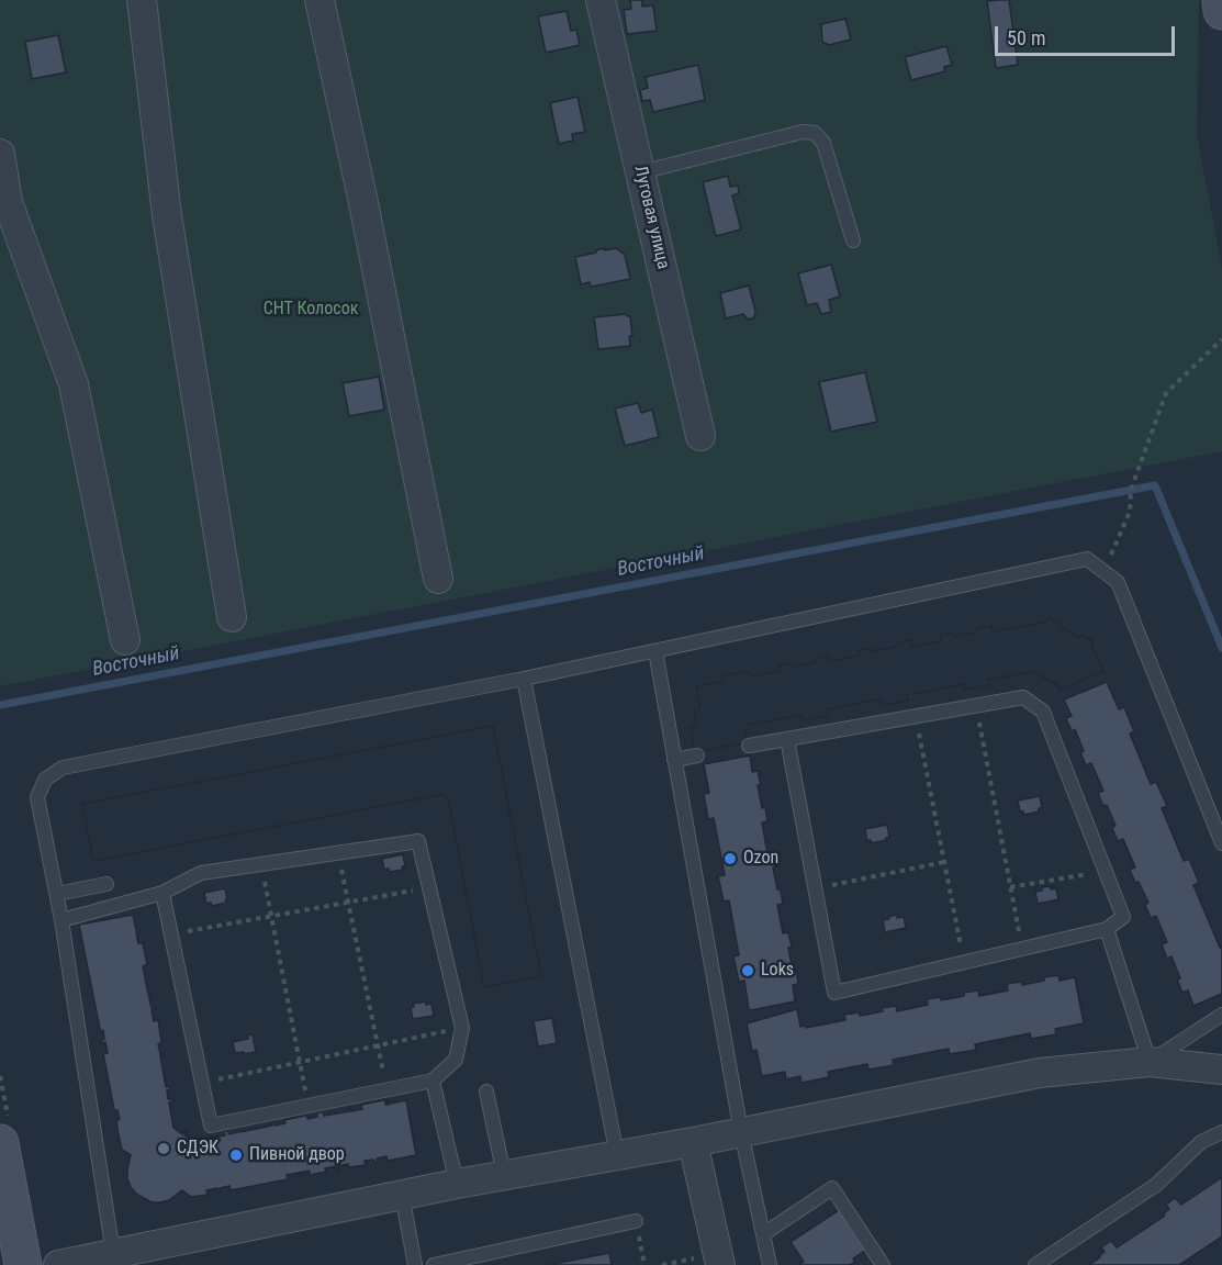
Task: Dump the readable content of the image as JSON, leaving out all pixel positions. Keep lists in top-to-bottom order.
{
  "streets": {
    "street": ["Луговая улица"]
  },
  "water": ["Восточный"],
  "parks": ["СНТ Колосок"],
  "places": [
    "Ozon",
    "Loks",
    "СДЭК",
    "Пивной двор"
  ],
  "scale_bar": "50 m"
}
